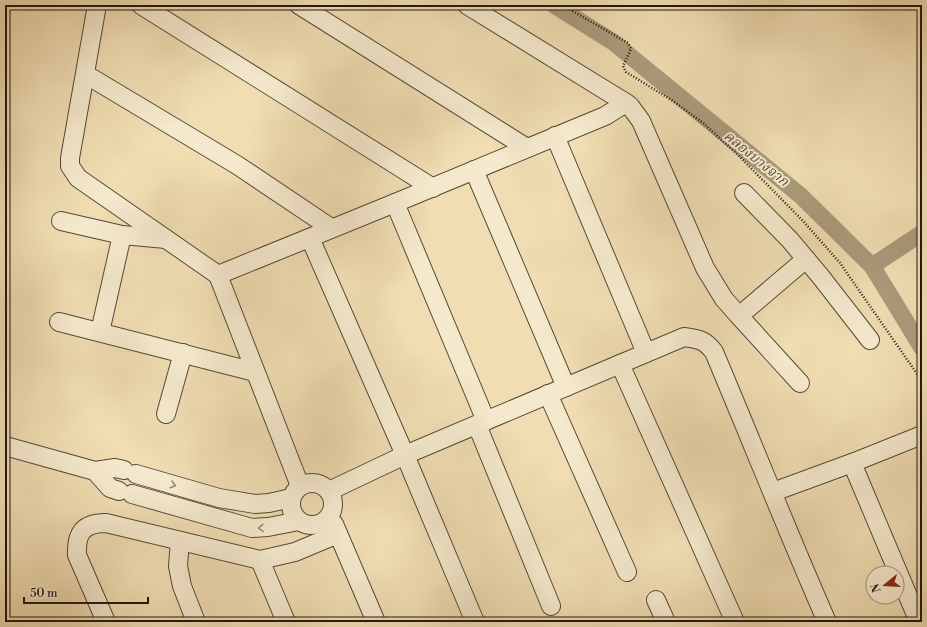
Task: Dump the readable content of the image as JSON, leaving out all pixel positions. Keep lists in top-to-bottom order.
{
  "water": ["คลองบางจาก"],
  "scale_bar": "50 m",
  "north": "left"
}
